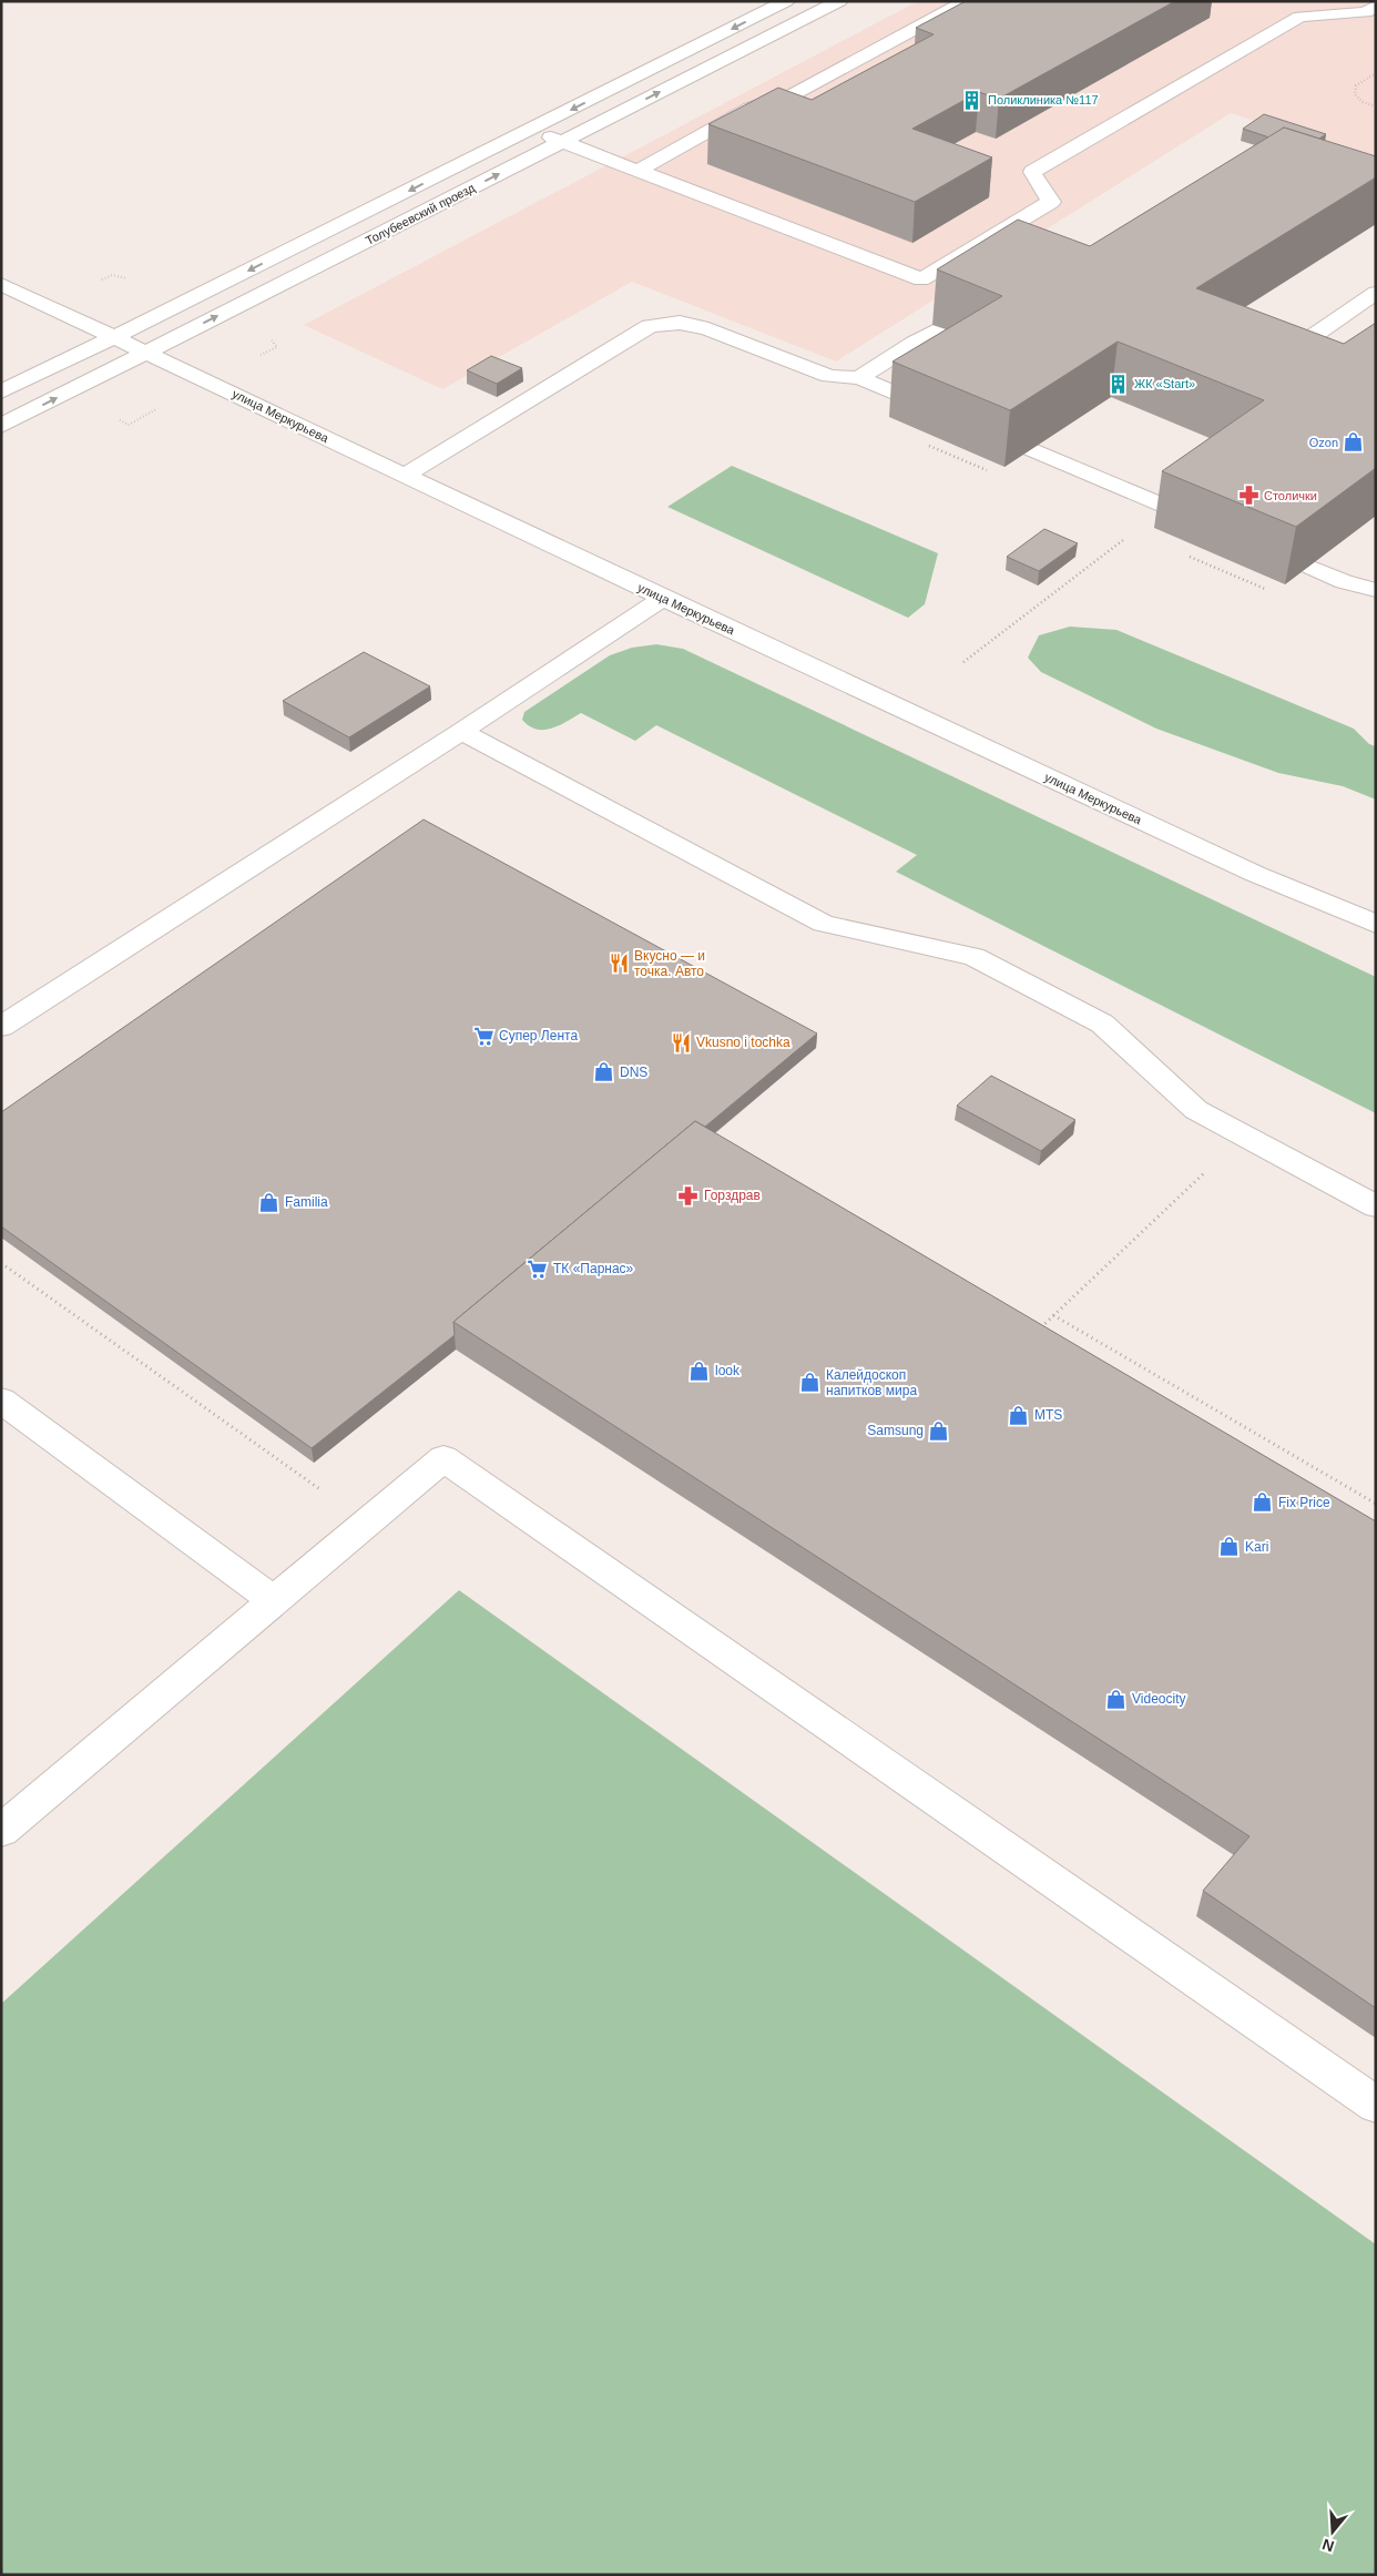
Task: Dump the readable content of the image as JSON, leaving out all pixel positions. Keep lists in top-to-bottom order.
{
  "streets": {
    "street": ["Толубеевский проезд", "улица Меркурьева"]
  },
  "crossings": [
    ["Толубеевский проезд", "улица Меркурьева"]
  ],
  "places": {
    "building": ["Поликлиника №117", "ЖК «Start»"],
    "shop": [
      "Ozon",
      "DNS",
      "Familia",
      "look",
      "Калейдоскоп напитков мира",
      "MTS",
      "Samsung",
      "Fix Price",
      "Kari",
      "Videocity"
    ],
    "pharmacy": ["Столички", "Горздрав"],
    "restaurant": ["Вкусно — и точка. Авто", "Vkusno i tochka"],
    "supermarket": ["Супер Лента", "ТК «Парнас»"]
  },
  "north": "bottom"
}
